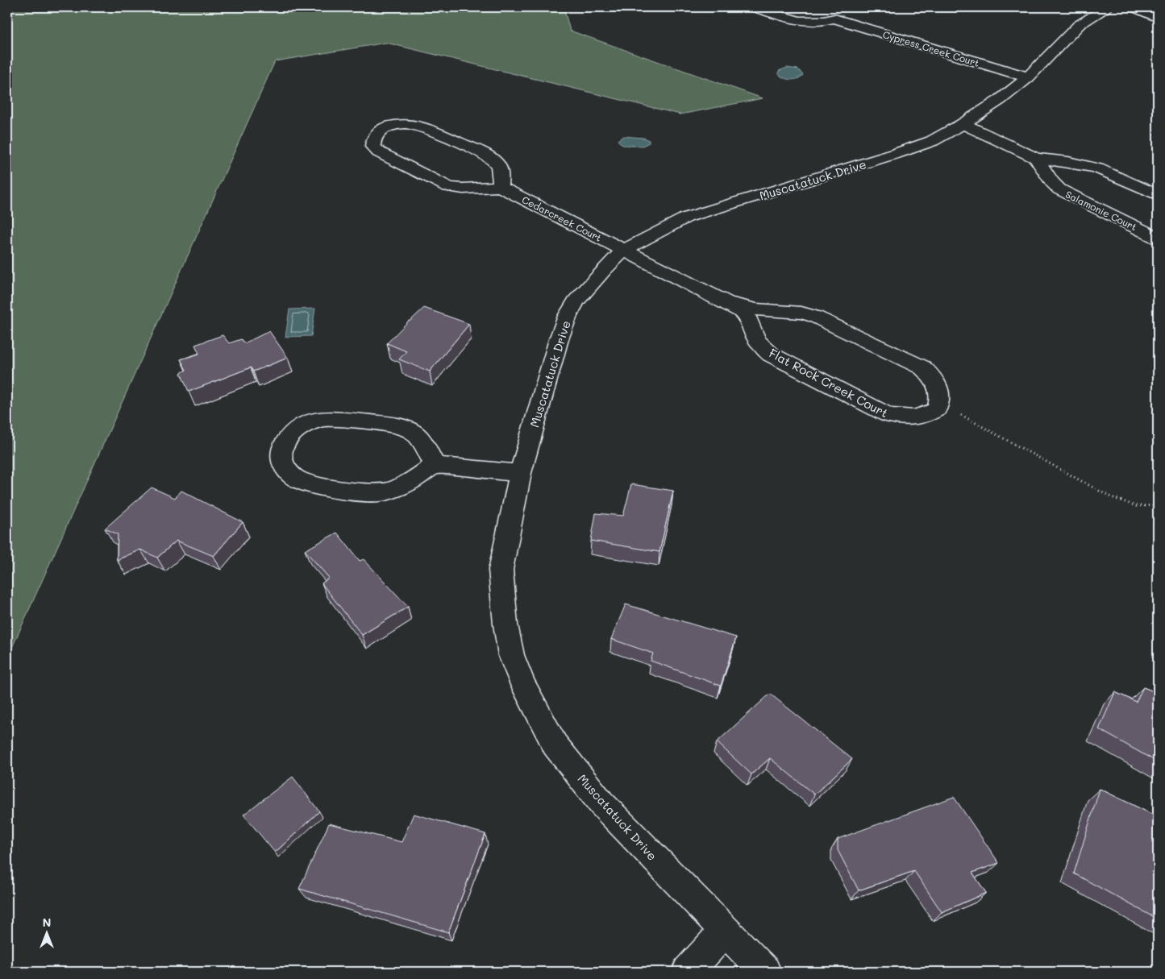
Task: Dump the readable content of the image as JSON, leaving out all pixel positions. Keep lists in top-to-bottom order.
{
  "streets": {
    "street": [
      "Cypress Creek Court",
      "Muscatatuck Drive",
      "Salamonie Court",
      "Cedarcreek Court",
      "Flat Rock Creek Court"
    ]
  },
  "crossings": [
    ["Cypress Creek Court", "Muscatatuck Drive"],
    ["Muscatatuck Drive", "Cedarcreek Court"],
    ["Muscatatuck Drive", "Flat Rock Creek Court"],
    ["Cedarcreek Court", "Flat Rock Creek Court"]
  ],
  "north": "top"
}
